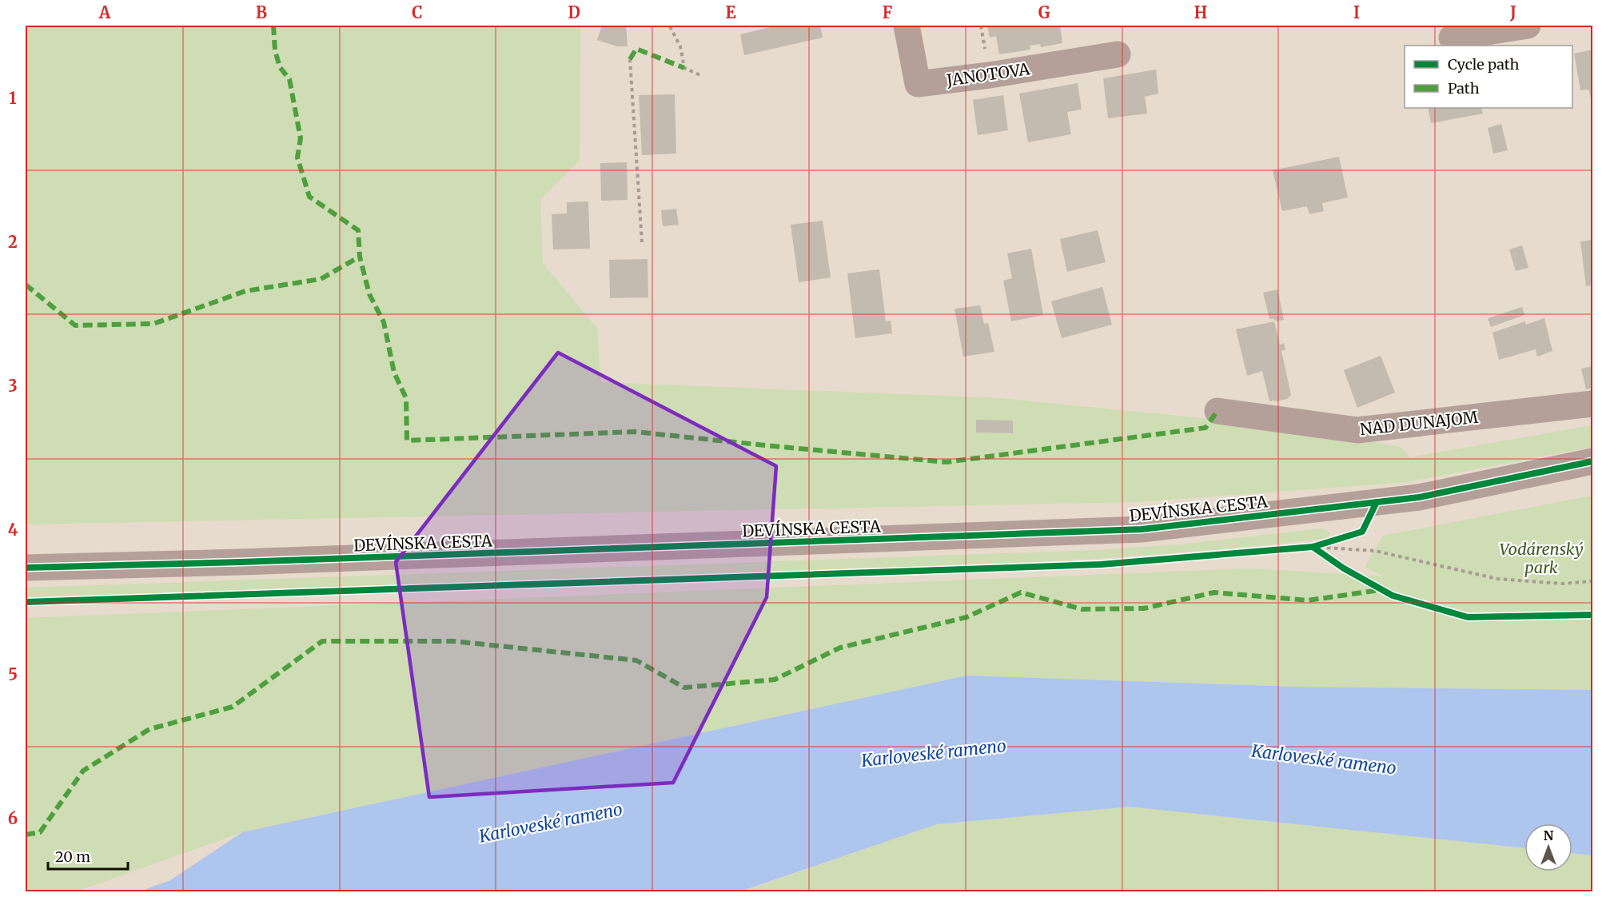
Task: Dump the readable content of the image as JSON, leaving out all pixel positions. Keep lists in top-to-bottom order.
{
  "streets": {
    "street": ["JANOTOVA", "NAD DUNAJOM", "DEVÍNSKA CESTA"]
  },
  "water": ["Karloveské rameno"],
  "parks": ["Vodárenský park"],
  "legend": ["Cycle path", "Path"],
  "scale_bar": "20 m",
  "north": "top",
  "grid": {
    "columns": [
      "A",
      "B",
      "C",
      "D",
      "E",
      "F",
      "G",
      "H",
      "I",
      "J"
    ],
    "rows": [
      "1",
      "2",
      "3",
      "4",
      "5",
      "6"
    ]
  }
}
